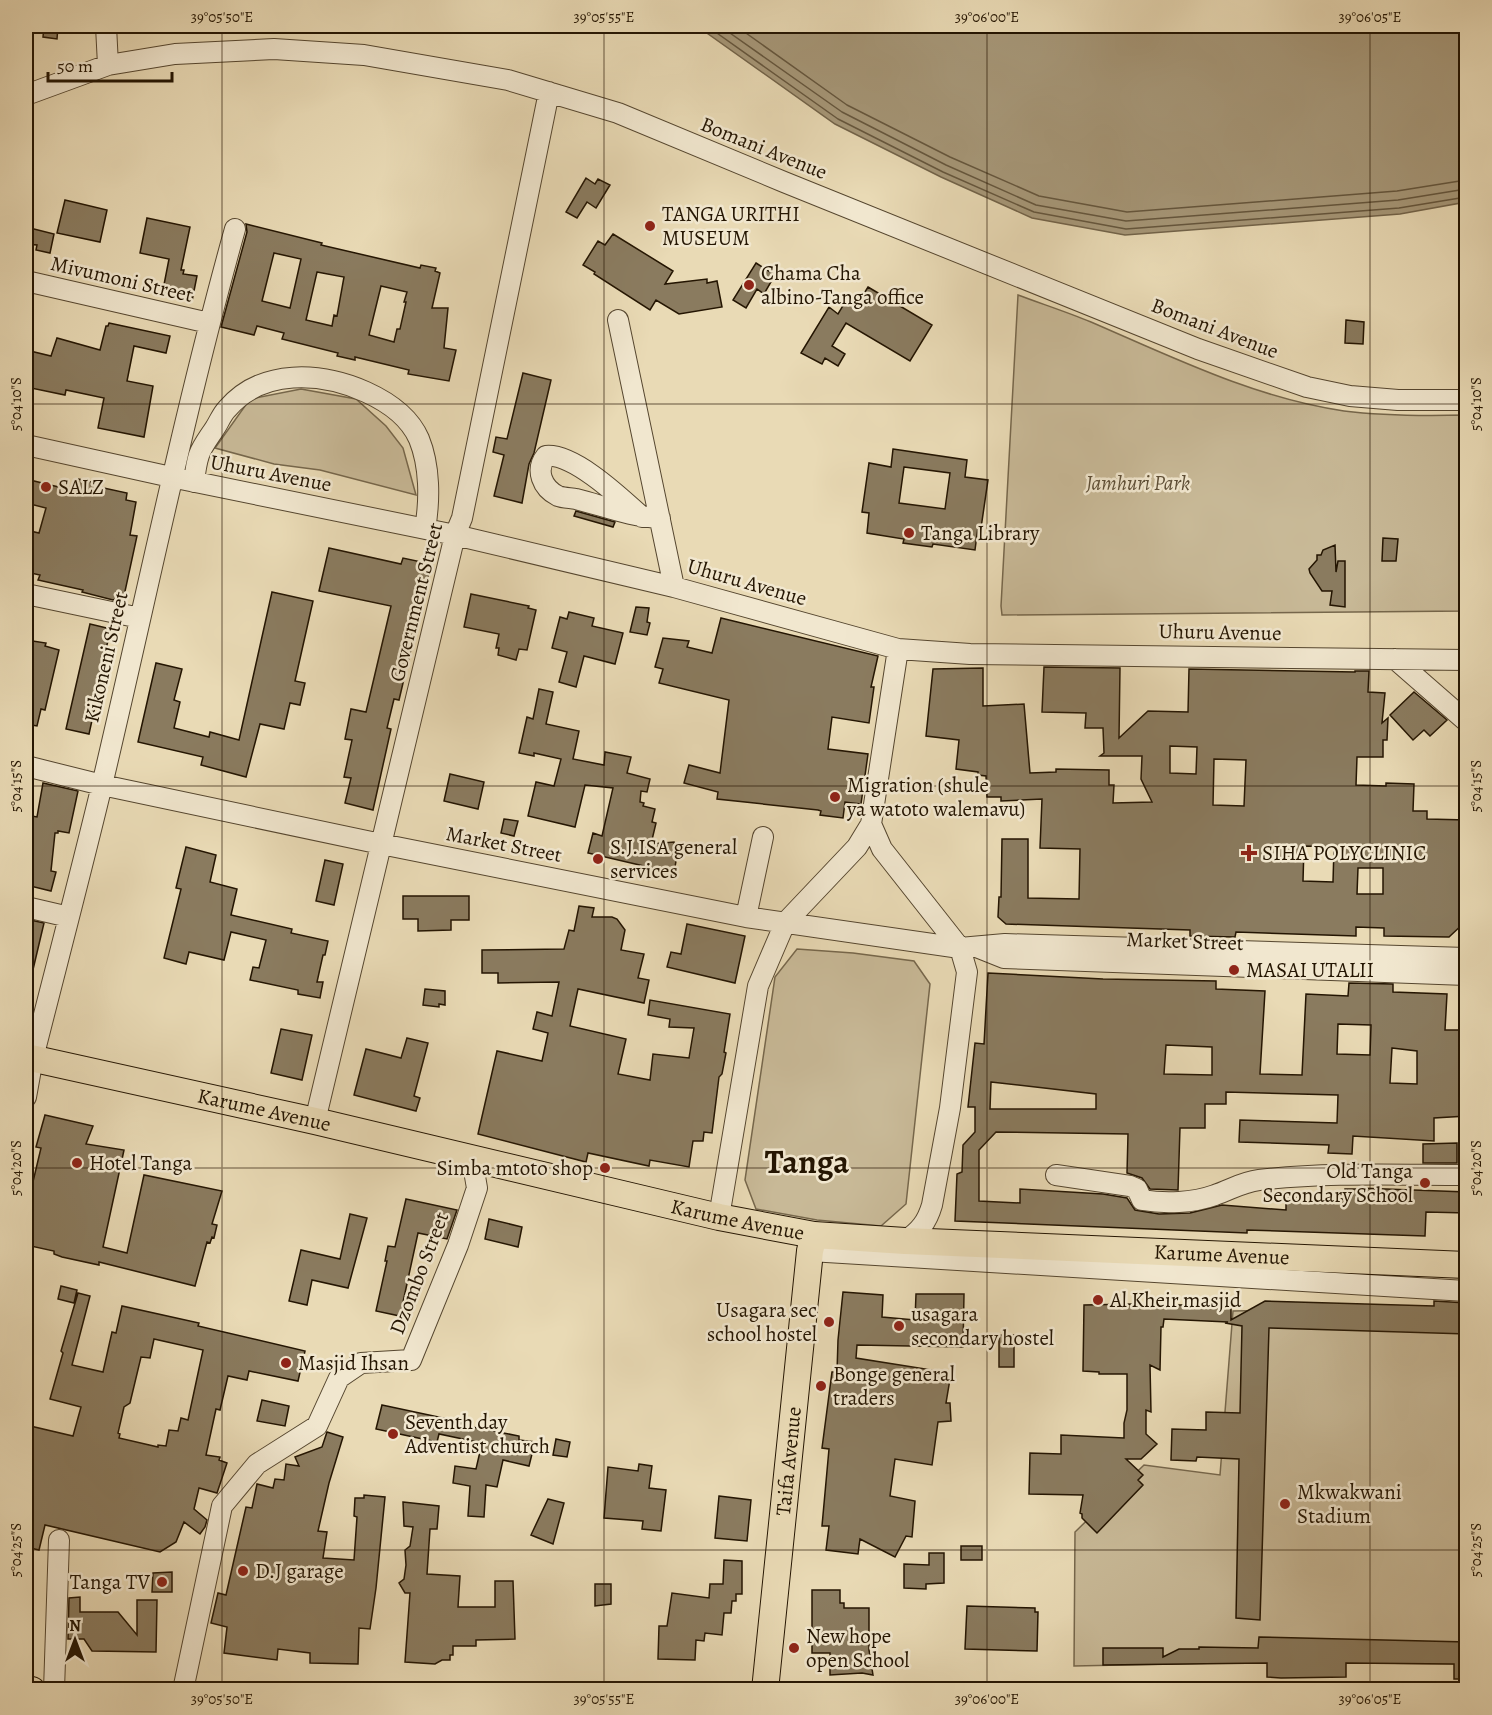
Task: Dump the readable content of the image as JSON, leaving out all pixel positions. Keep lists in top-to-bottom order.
{
  "streets": {
    "main road": ["Karume Avenue", "Taifa Avenue"],
    "street": [
      "Bomani Avenue",
      "Mivumoni Street",
      "Uhuru Avenue",
      "Government Street",
      "Kikoneni Street",
      "Market Street",
      "Dzombo Street"
    ]
  },
  "crossings": [
    ["Bomani Avenue", "Government Street"],
    ["Mivumoni Street", "Kikoneni Street"],
    ["Uhuru Avenue", "Government Street"],
    ["Uhuru Avenue", "Kikoneni Street"],
    ["Government Street", "Market Street"],
    ["Government Street", "Karume Avenue"],
    ["Kikoneni Street", "Market Street"],
    ["Kikoneni Street", "Karume Avenue"],
    ["Karume Avenue", "Dzombo Street"],
    ["Karume Avenue", "Taifa Avenue"]
  ],
  "districts": ["Tanga"],
  "parks": ["Jamhuri Park"],
  "places": {
    "other": [
      "TANGA URITHI MUSEUM",
      "Chama Cha albino-Tanga office",
      "SALZ",
      "Tanga Library",
      "Migration (shule ya watoto walemavu)",
      "S.J.ISA general services",
      "MASAI UTALII",
      "Hotel Tanga",
      "Simba mtoto shop",
      "Old Tanga Secondary School",
      "Al Kheir masjid",
      "Usagara sec school hostel",
      "usagara secondary hostel",
      "Masjid Ihsan",
      "Bonge general traders",
      "Seventh day Adventist church",
      "Mkwakwani Stadium",
      "D.J garage",
      "Tanga TV",
      "New hope open School"
    ],
    "health": ["SIHA POLYCLINIC"]
  },
  "scale_bar": "50 m",
  "north": "top",
  "coordinates": [
    "39°05'50\"E",
    "39°05'55\"E",
    "39°06'00\"E",
    "39°06'05\"E",
    "5°04'10\"S",
    "5°04'15\"S",
    "5°04'20\"S",
    "5°04'25\"S"
  ]
}
